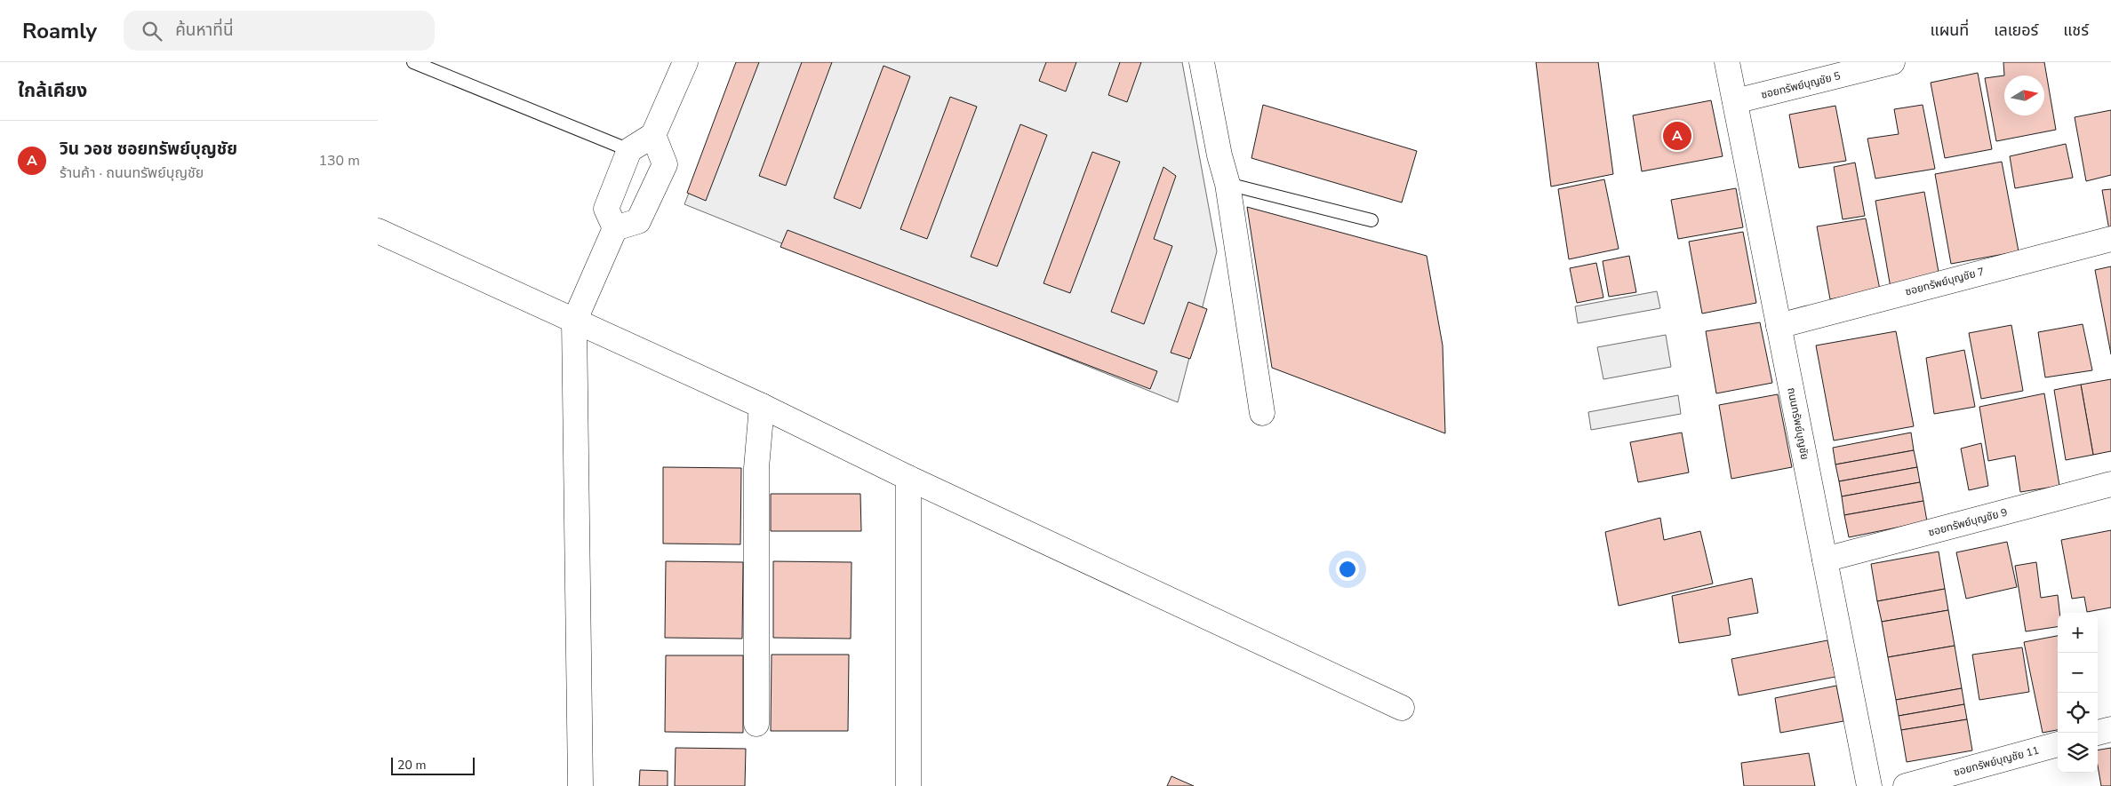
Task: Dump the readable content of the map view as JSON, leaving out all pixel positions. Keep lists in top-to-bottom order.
{
  "streets": {
    "street": [
      "ซอยทรัพย์บุญชัย 5",
      "ซอยทรัพย์บุญชัย 7",
      "ถนนทรัพย์บุญชัย",
      "ซอยทรัพย์บุญชัย 9",
      "ซอยทรัพย์บุญชัย 11"
    ]
  },
  "crossings": [
    ["ซอยทรัพย์บุญชัย 5", "ถนนทรัพย์บุญชัย"],
    ["ซอยทรัพย์บุญชัย 7", "ถนนทรัพย์บุญชัย"],
    ["ถนนทรัพย์บุญชัย", "ซอยทรัพย์บุญชัย 9"]
  ],
  "scale_bar": "20 m",
  "north": "right",
  "page": {
    "header": "Roamly",
    "search": "ค้นหาที่นี่",
    "nav": ["แผนที่", "เลเยอร์", "แชร์"],
    "heading": "ใกล้เคียง",
    "list": [
      {
        "mark": "A",
        "name": "วิน วอช ซอยทรัพย์บุญชัย",
        "note": "ร้านค้า · ถนนทรัพย์บุญชัย",
        "value": "130 m"
      }
    ],
    "pins": "A",
    "map_buttons": ["+", "−"],
    "scale": "20 m"
  }
}
